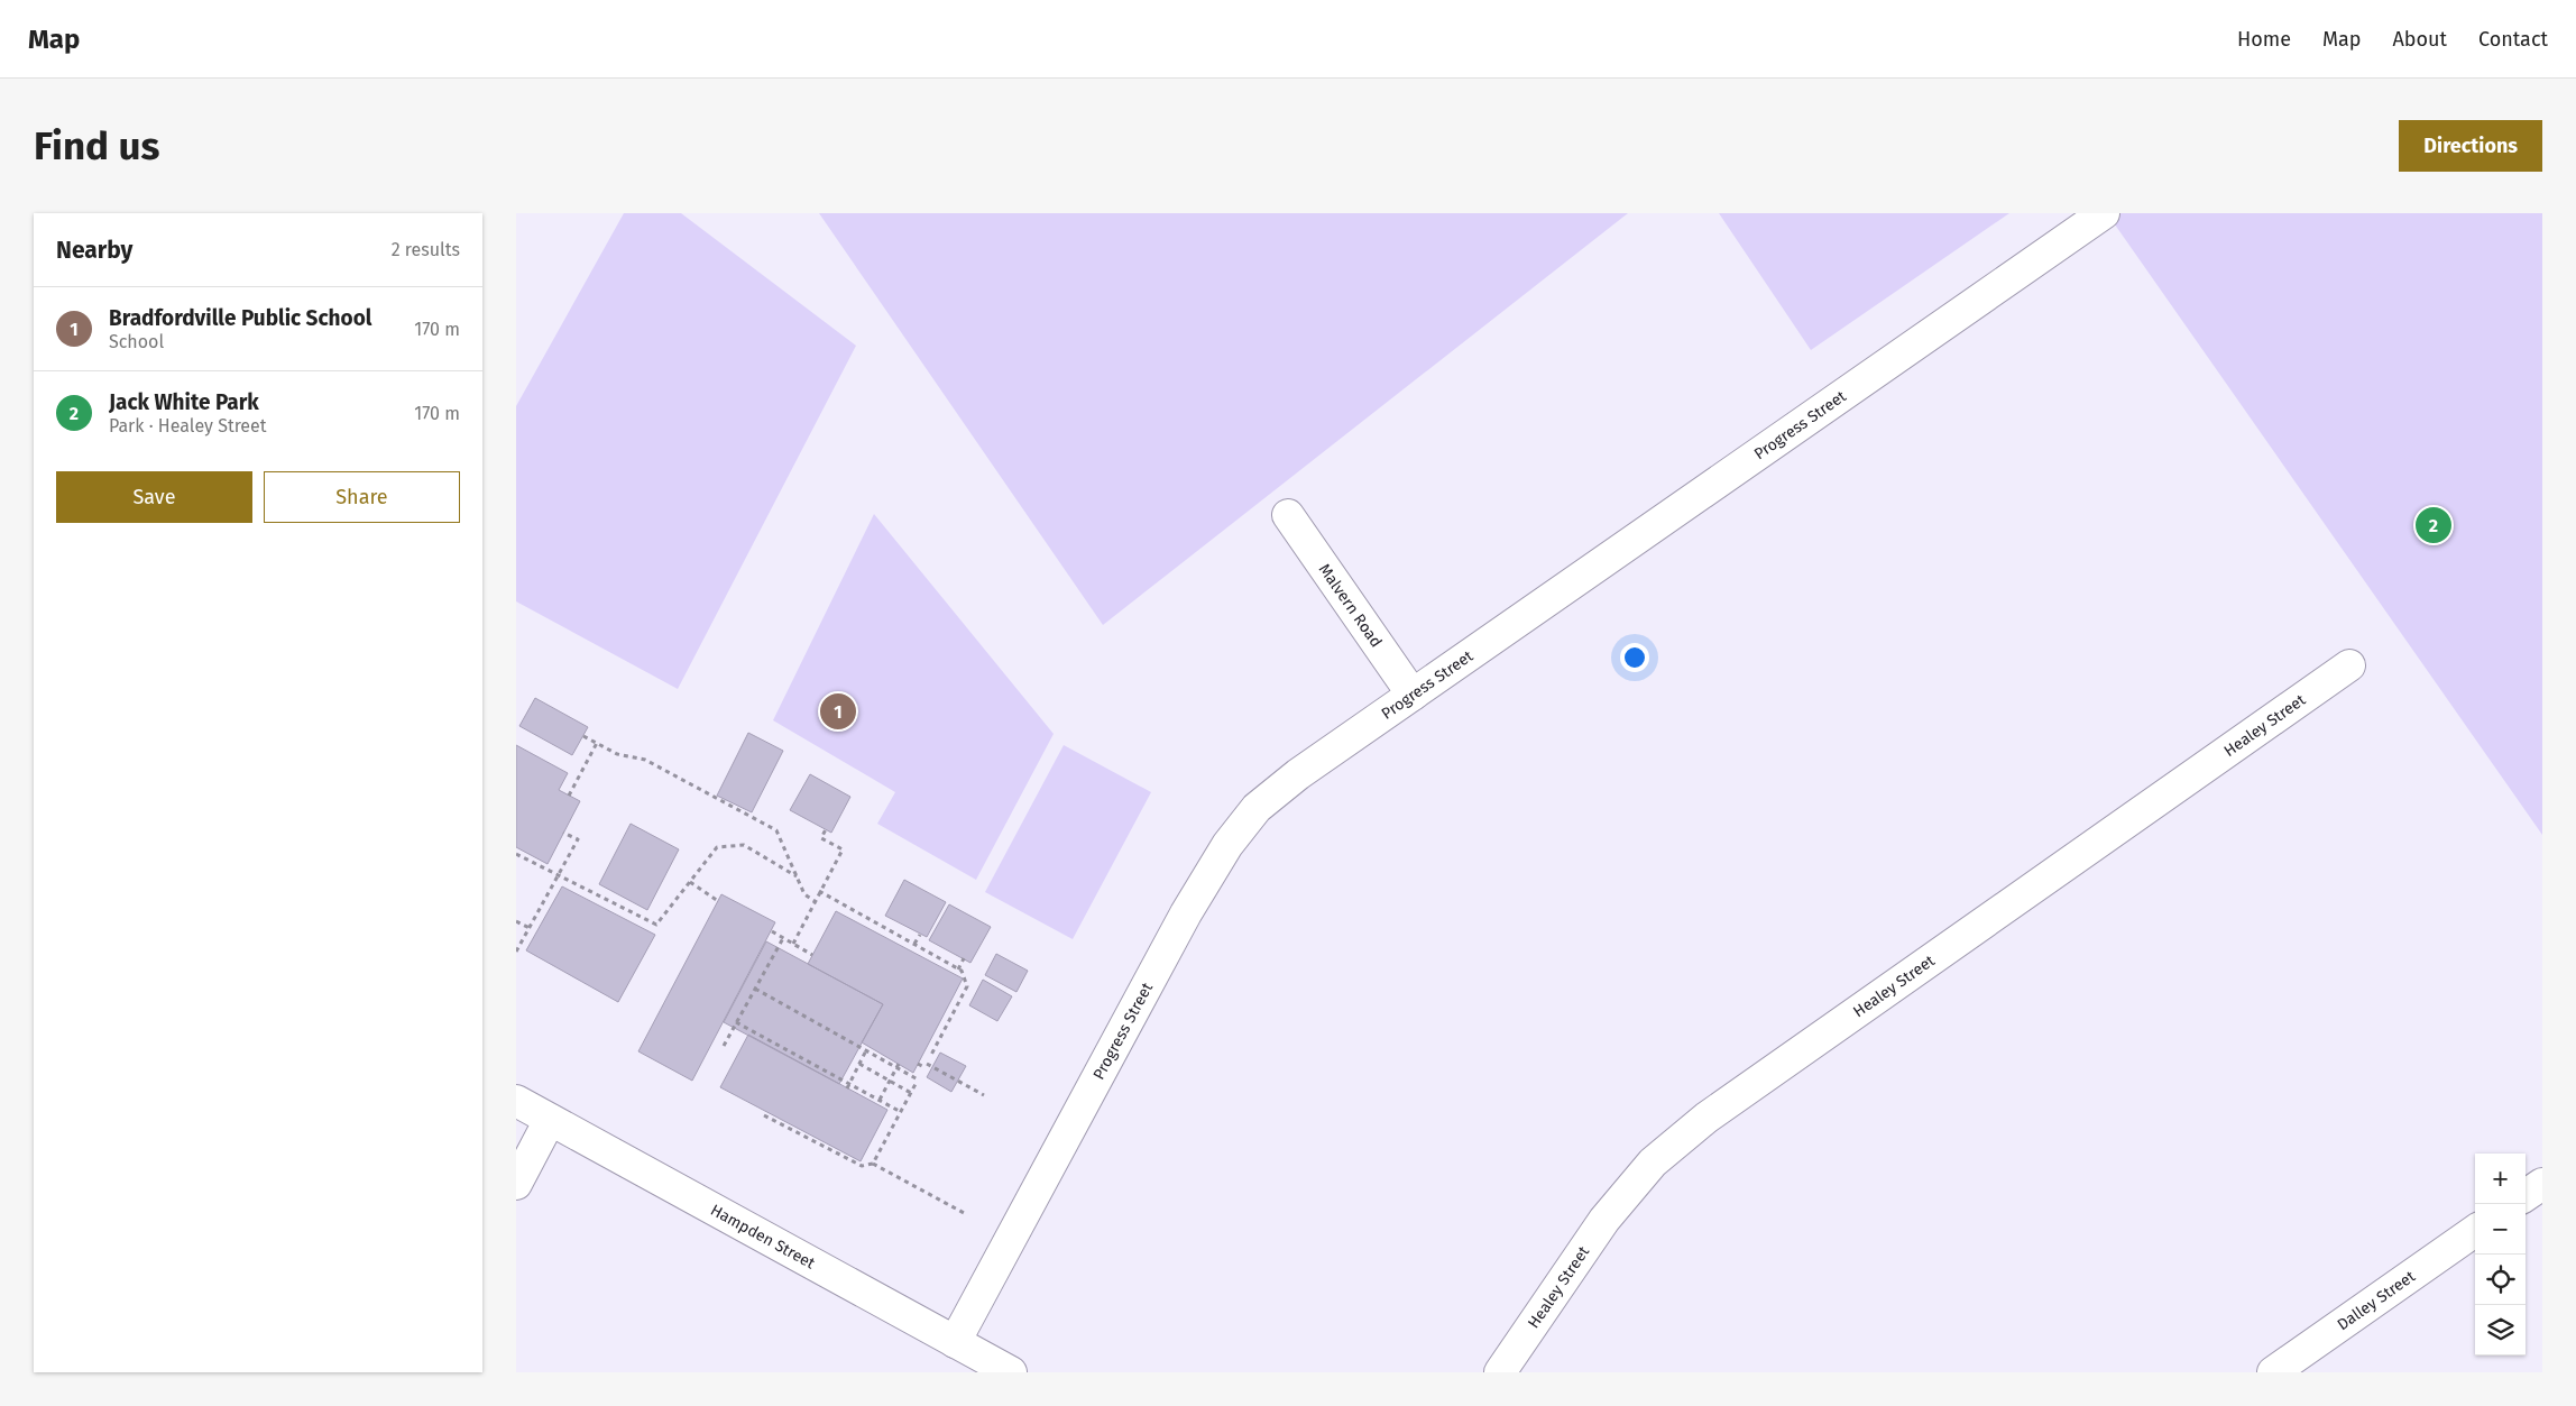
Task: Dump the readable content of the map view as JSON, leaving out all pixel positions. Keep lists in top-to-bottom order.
{
  "streets": {
    "street": [
      "Progress Street",
      "Malvern Road",
      "Healey Street",
      "Hampden Street",
      "Dalley Street"
    ]
  },
  "crossings": [
    ["Progress Street", "Malvern Road"],
    ["Progress Street", "Hampden Street"]
  ],
  "page": {
    "header": "Map",
    "nav": [
      "Home",
      "Map",
      "About",
      "Contact"
    ],
    "buttons": [
      "Directions",
      ["Save", "Share"]
    ],
    "title": "Find us",
    "heading": ["Nearby", "2 results"],
    "list": [
      {
        "mark": "1",
        "name": "Bradfordville Public School",
        "note": "School",
        "value": "170 m"
      },
      {
        "mark": "2",
        "name": "Jack White Park",
        "note": "Park · Healey Street",
        "value": "170 m"
      }
    ],
    "pins": ["2", "1"],
    "map_buttons": ["+", "−"]
  }
}
